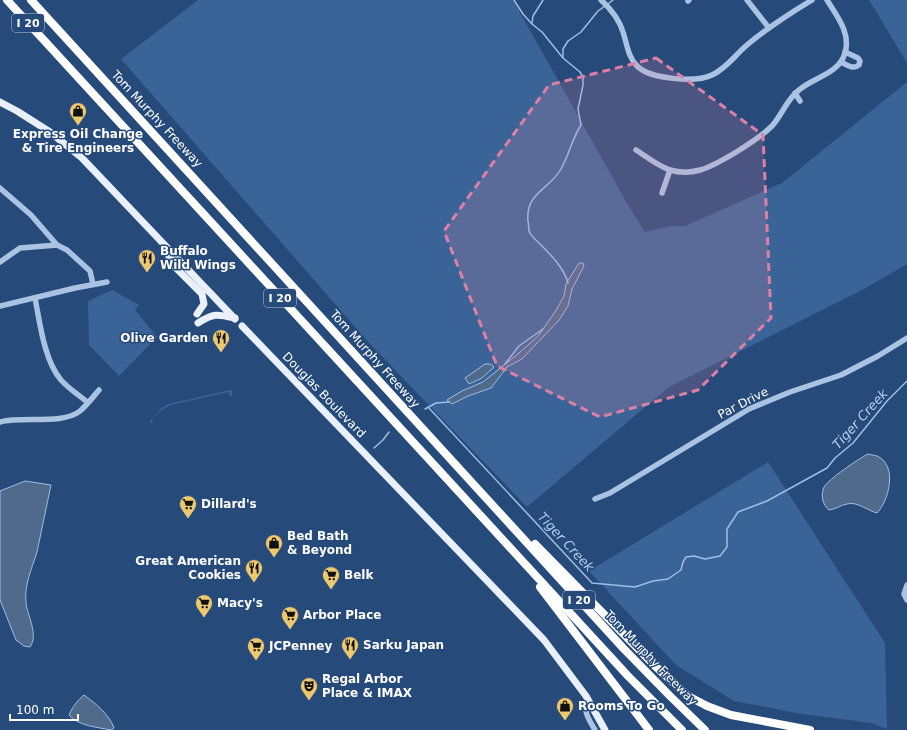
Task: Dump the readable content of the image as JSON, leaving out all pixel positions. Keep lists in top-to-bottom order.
{
  "streets": {
    "highway": ["I 20", "Tom Murphy Freeway"],
    "main road": ["Douglas Boulevard"],
    "street": ["Par Drive"]
  },
  "water": ["Tiger Creek"],
  "places": {
    "shop": ["Express Oil Change & Tire Engineers", "Bed Bath & Beyond", "Rooms To Go"],
    "restaurant": [
      "Buffalo Wild Wings",
      "Olive Garden",
      "Great American Cookies",
      "Sarku Japan"
    ],
    "supermarket": [
      "Dillard's",
      "Belk",
      "Macy's",
      "Arbor Place",
      "JCPenney"
    ],
    "theatre": ["Regal Arbor Place & IMAX"]
  },
  "scale_bar": "100 m"
}
